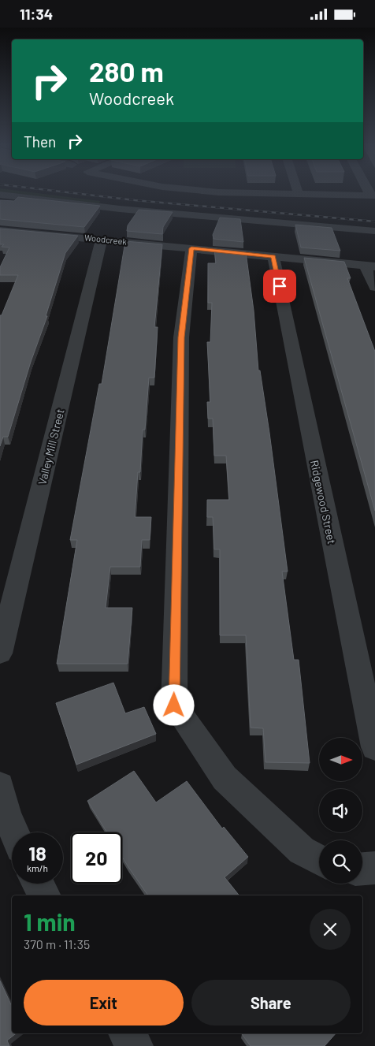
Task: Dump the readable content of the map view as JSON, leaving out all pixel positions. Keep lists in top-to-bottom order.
{
  "streets": {
    "street": ["Woodcreek", "Valley Mill Street", "Ridgewood Street"]
  },
  "crossings": [
    ["Woodcreek", "Valley Mill Street"],
    ["Woodcreek", "Ridgewood Street"]
  ],
  "north": "right",
  "page": {
    "status": "11:34",
    "turn": ["280 m", "Woodcreek"],
    "then": "Then",
    "speed": "18 km/h",
    "limit": "20",
    "heading": ["1 min", "370 m · 11:35"],
    "buttons": ["Exit", "Share"]
  }
}
